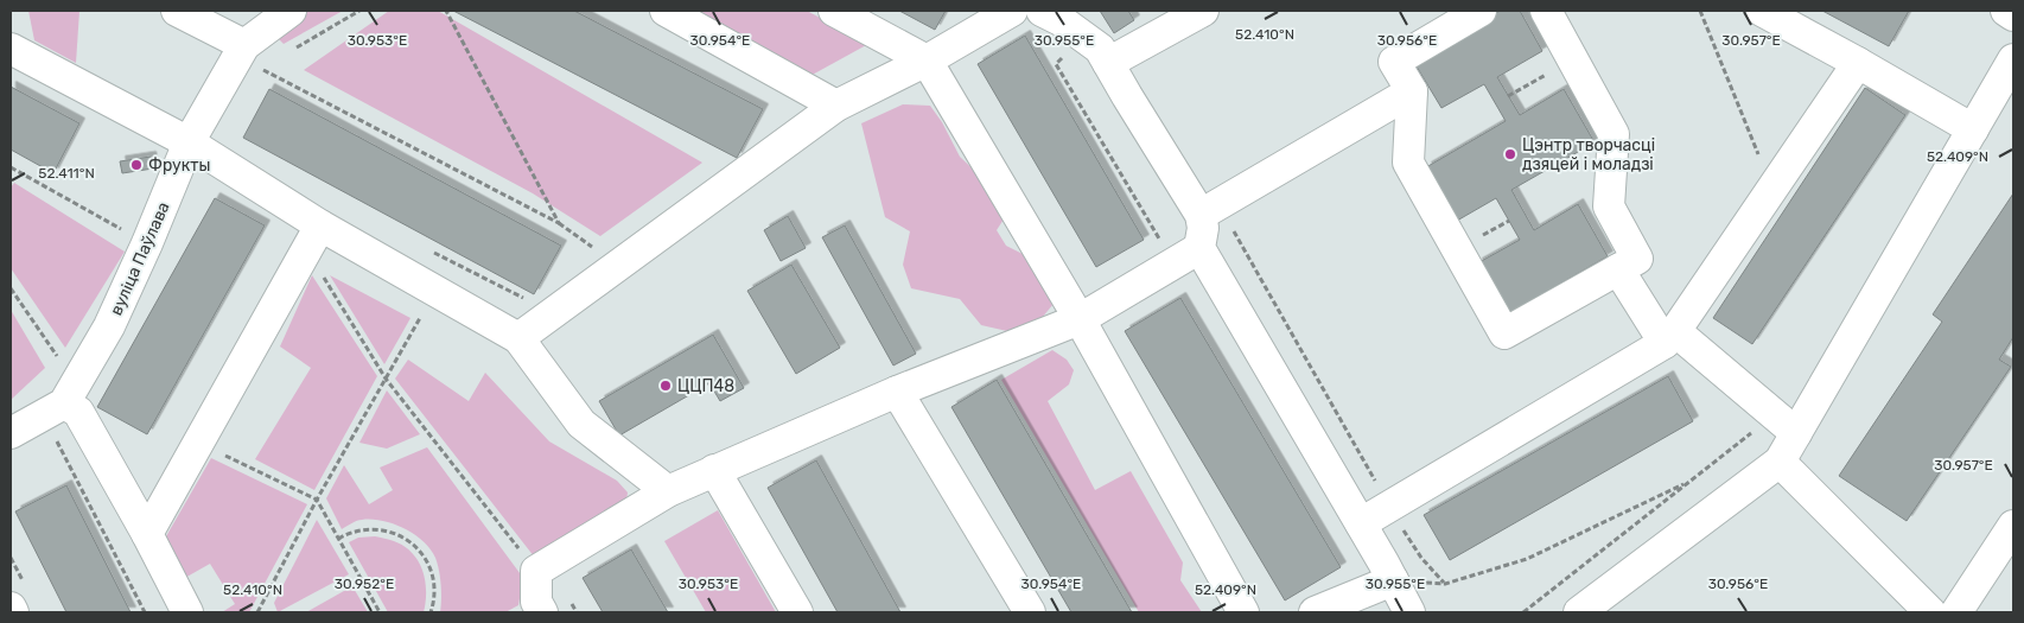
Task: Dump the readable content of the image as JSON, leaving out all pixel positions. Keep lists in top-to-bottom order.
{
  "streets": {
    "street": ["вуліца Паўлава"]
  },
  "places": ["Цэнтр творчасці дзяцей і моладзі", "Фрукты", "ЦЦП48"],
  "coordinates": [
    "52.410°N",
    "30.953°E",
    "30.954°E",
    "30.955°E",
    "30.957°E",
    "30.956°E",
    "52.409°N",
    "52.411°N",
    "30.952°E"
  ]
}
